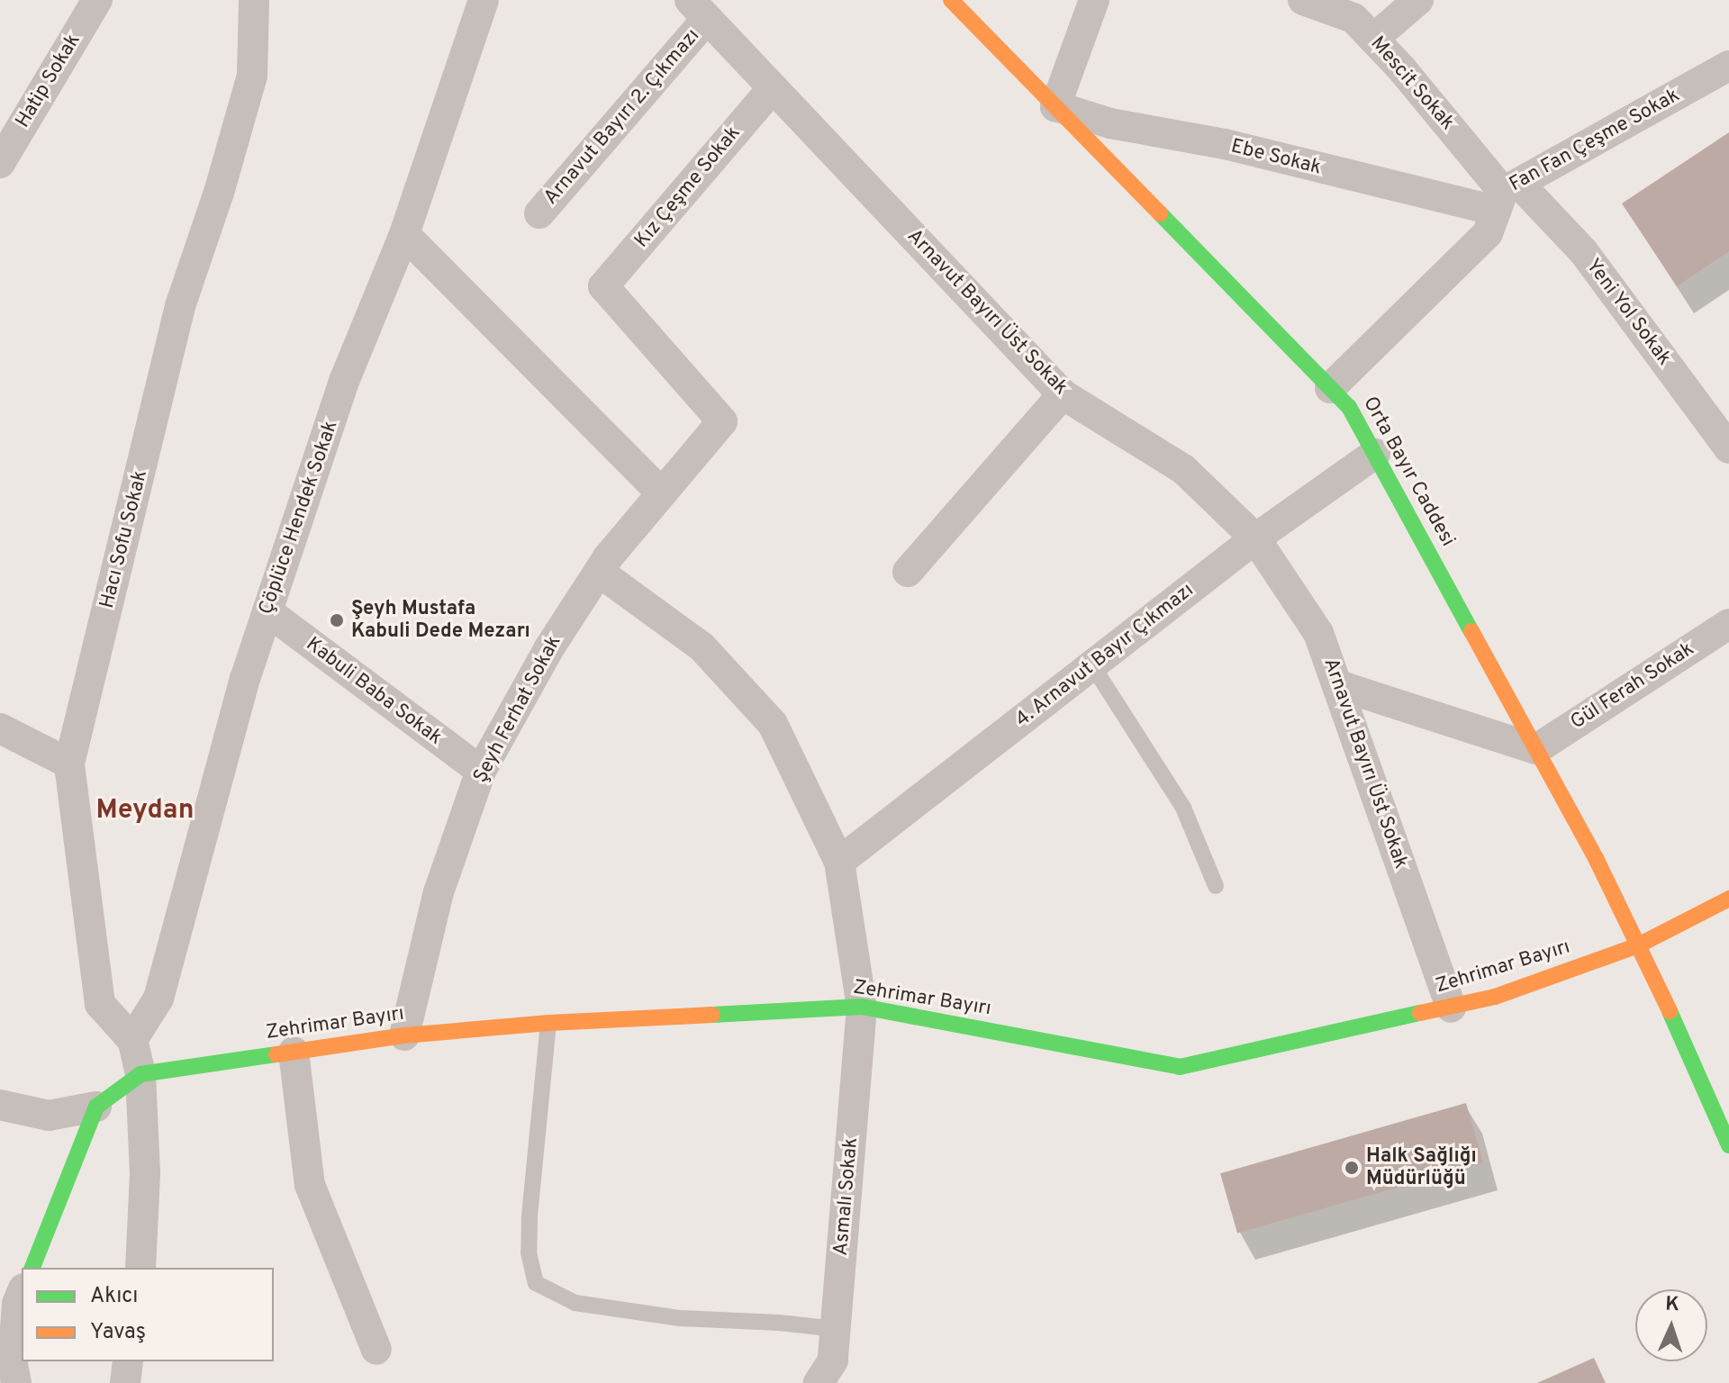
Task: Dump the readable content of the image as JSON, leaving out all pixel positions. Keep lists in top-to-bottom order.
{
  "streets": {
    "street": [
      "Hatip Sokak",
      "Mescit Sokak",
      "Arnavut Bayırı 2. Çıkmazı",
      "Fan Fan Çeşme Sokak",
      "Ebe Sokak",
      "Kız Çeşme Sokak",
      "Arnavut Bayırı Üst Sokak",
      "Yeni Yol Sokak",
      "Orta Bayır Caddesi",
      "Çöplüce Hendek Sokak",
      "Hacı Sofu Sokak",
      "4. Arnavut Bayır Çıkmazı",
      "Gül Ferah Sokak",
      "Kabuli Baba Sokak",
      "Şeyh Ferhat Sokak",
      "Zehrimar Bayırı",
      "Asmalı Sokak"
    ]
  },
  "crossings": [
    ["Mescit Sokak", "Fan Fan Çeşme Sokak"],
    ["Mescit Sokak", "Ebe Sokak"],
    ["Mescit Sokak", "Yeni Yol Sokak"],
    ["Arnavut Bayırı 2. Çıkmazı", "Arnavut Bayırı Üst Sokak"],
    ["Fan Fan Çeşme Sokak", "Ebe Sokak"],
    ["Fan Fan Çeşme Sokak", "Yeni Yol Sokak"],
    ["Fan Fan Çeşme Sokak", "Orta Bayır Caddesi"],
    ["Ebe Sokak", "Yeni Yol Sokak"],
    ["Ebe Sokak", "Orta Bayır Caddesi"],
    ["Kız Çeşme Sokak", "Arnavut Bayırı Üst Sokak"],
    ["Kız Çeşme Sokak", "Şeyh Ferhat Sokak"],
    ["Arnavut Bayırı Üst Sokak", "4. Arnavut Bayır Çıkmazı"],
    ["Arnavut Bayırı Üst Sokak", "Zehrimar Bayırı"],
    ["Orta Bayır Caddesi", "4. Arnavut Bayır Çıkmazı"],
    ["Orta Bayır Caddesi", "Gül Ferah Sokak"],
    ["Orta Bayır Caddesi", "Zehrimar Bayırı"],
    ["Çöplüce Hendek Sokak", "Hacı Sofu Sokak"],
    ["Çöplüce Hendek Sokak", "Kabuli Baba Sokak"],
    ["Hacı Sofu Sokak", "Zehrimar Bayırı"],
    ["4. Arnavut Bayır Çıkmazı", "Asmalı Sokak"],
    ["Kabuli Baba Sokak", "Şeyh Ferhat Sokak"],
    ["Şeyh Ferhat Sokak", "Zehrimar Bayırı"],
    ["Şeyh Ferhat Sokak", "Asmalı Sokak"],
    ["Zehrimar Bayırı", "Asmalı Sokak"]
  ],
  "districts": ["Meydan"],
  "places": ["Şeyh Mustafa Kabuli Dede Mezarı", "Halk Sağlığı Müdürlüğü"],
  "legend": ["Akıcı", "Yavaş"],
  "north": "top"
}
